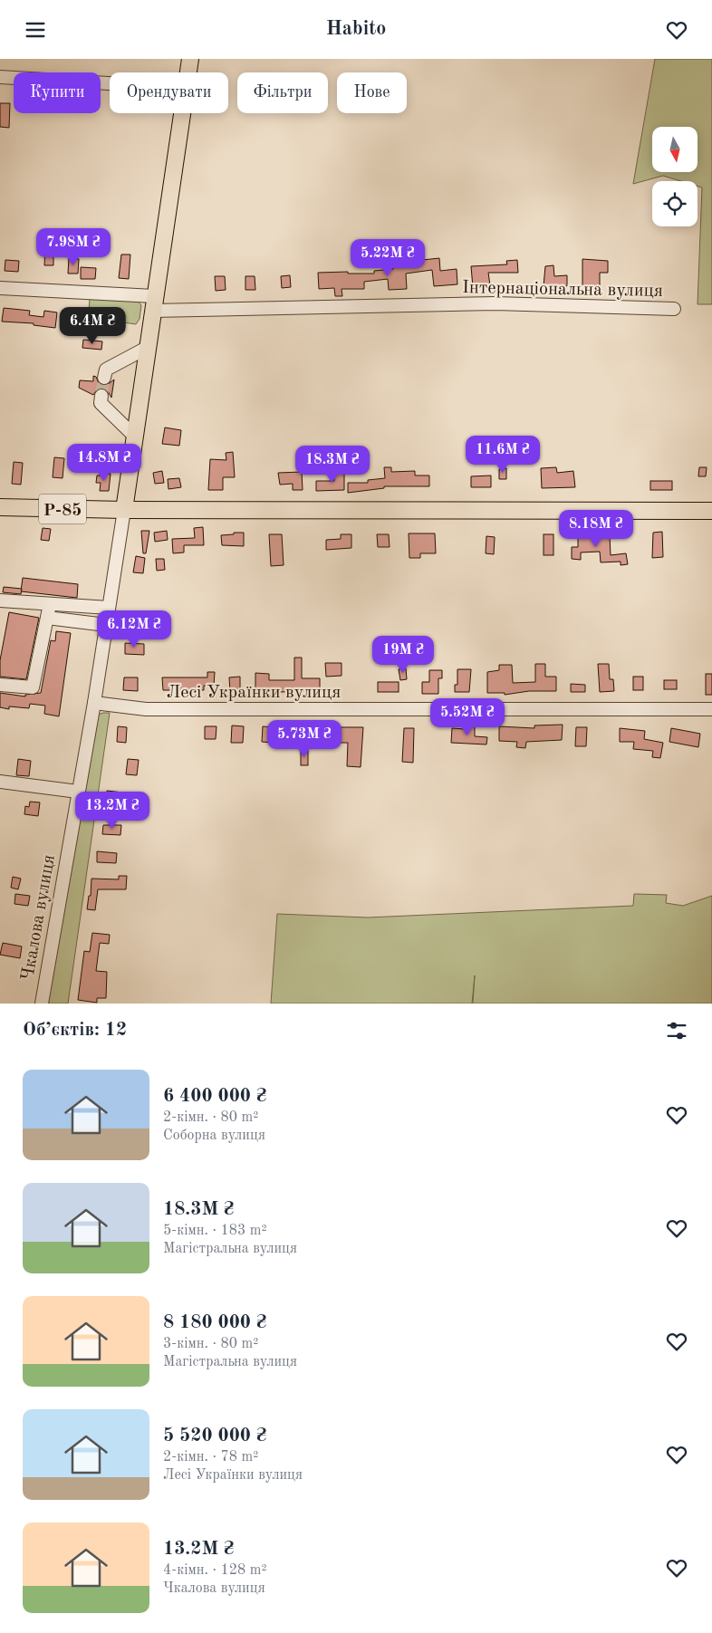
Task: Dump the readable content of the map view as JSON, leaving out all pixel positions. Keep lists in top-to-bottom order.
{
  "streets": {
    "main road": ["Р-85", "Чкалова вулиця"],
    "street": ["Інтернаціональна вулиця", "Лесі Українки вулиця"]
  },
  "crossings": [
    ["Інтернаціональна вулиця", "Чкалова вулиця"],
    ["Р-85", "Чкалова вулиця"],
    ["Лесі Українки вулиця", "Чкалова вулиця"]
  ],
  "north": "bottom",
  "page": {
    "header": "Habito",
    "chip": [
      "Купити",
      "Орендувати",
      "Фільтри",
      "Нове"
    ],
    "price": [
      "7.98M ₴",
      "5.22M ₴",
      "6.4M ₴",
      "11.6M ₴",
      "14.8M ₴",
      "18.3M ₴",
      "8.18M ₴",
      "6.12M ₴",
      "19M ₴",
      "5.52M ₴",
      "5.73M ₴",
      "13.2M ₴"
    ],
    "heading": "Об’єктів: 12",
    "list": [
      {
        "name": "6 400 000 ₴",
        "note": "2-кімн. · 80 m² · Соборна вулиця"
      },
      {
        "name": "18.3M ₴",
        "note": "5-кімн. · 183 m² · Магістральна вулиця"
      },
      {
        "name": "8 180 000 ₴",
        "note": "3-кімн. · 80 m² · Магістральна вулиця"
      },
      {
        "name": "5 520 000 ₴",
        "note": "2-кімн. · 78 m² · Лесі Українки вулиця"
      },
      {
        "name": "13.2M ₴",
        "note": "4-кімн. · 128 m² · Чкалова вулиця"
      }
    ]
  }
}
